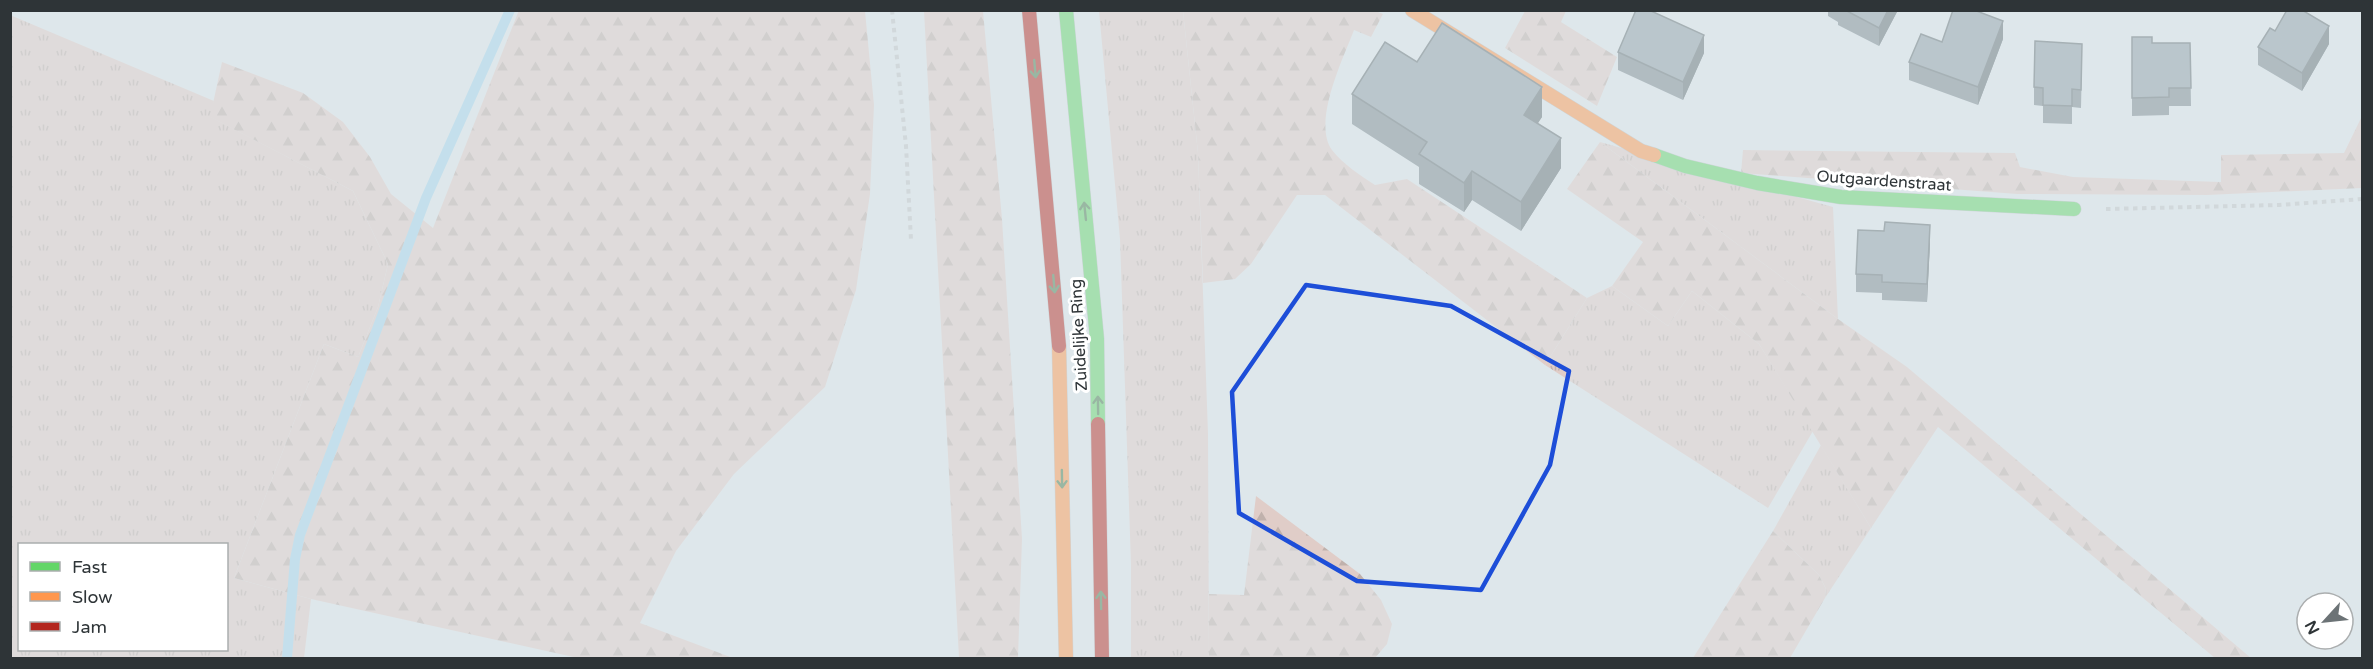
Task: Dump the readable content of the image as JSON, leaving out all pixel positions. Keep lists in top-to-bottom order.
{
  "streets": {
    "main road": ["Outgaardenstraat", "Zuidelijke Ring"]
  },
  "legend": ["Fast", "Slow", "Jam"],
  "north": "bottom left"
}
